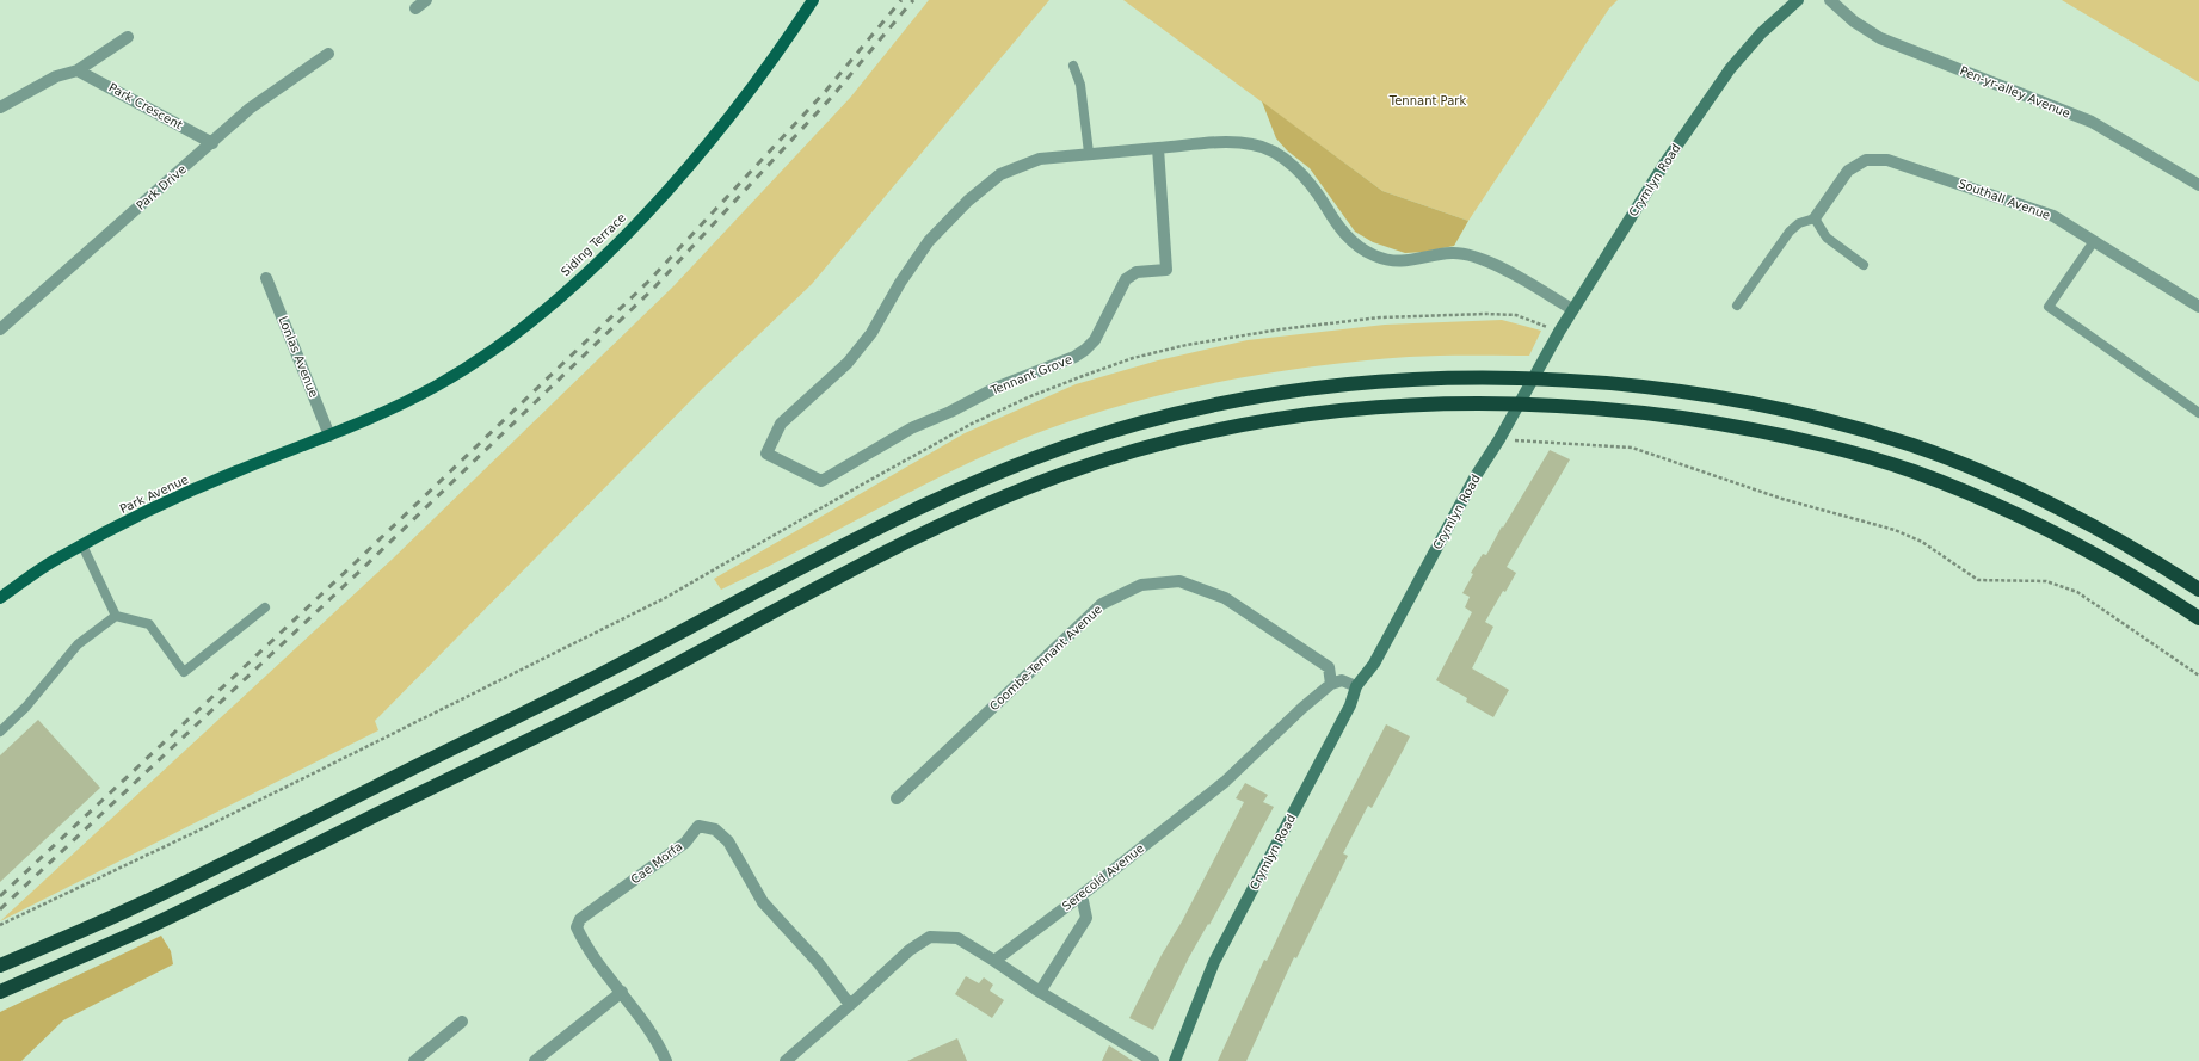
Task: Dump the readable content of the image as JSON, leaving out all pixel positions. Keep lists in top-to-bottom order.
{
  "streets": {
    "main road": ["Siding Terrace", "Park Avenue"],
    "street": [
      "Pen-yr-alley Avenue",
      "Park Crescent",
      "Crymlyn Road",
      "Park Drive",
      "Southall Avenue",
      "Lonlas Avenue",
      "Tennant Grove",
      "Coombe-Tennant Avenue",
      "Cae Morfa",
      "Serecold Avenue"
    ]
  },
  "crossings": [
    ["Park Crescent", "Park Drive"],
    ["Siding Terrace", "Lonlas Avenue"],
    ["Siding Terrace", "Park Avenue"],
    ["Lonlas Avenue", "Park Avenue"],
    ["Coombe-Tennant Avenue", "Serecold Avenue"]
  ],
  "parks": ["Tennant Park"]
}
